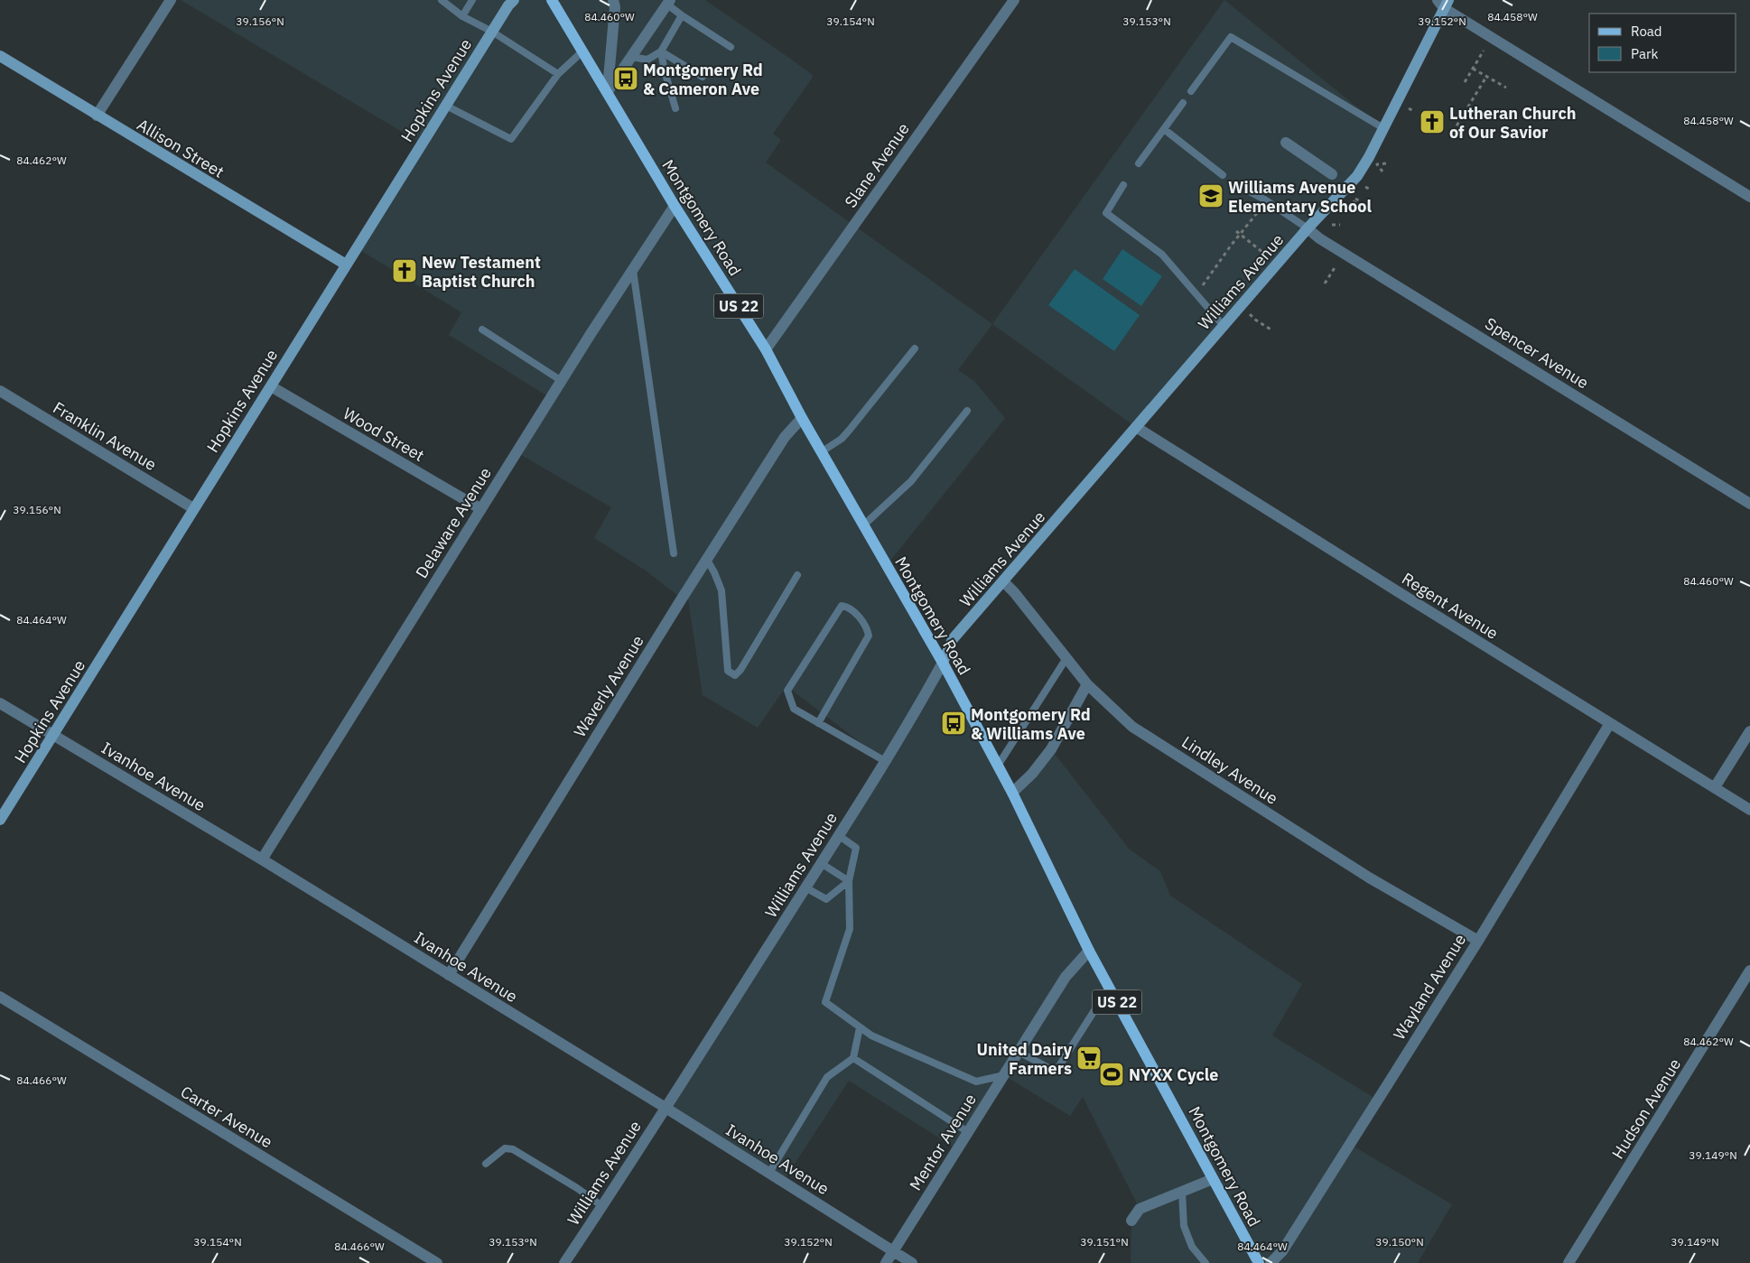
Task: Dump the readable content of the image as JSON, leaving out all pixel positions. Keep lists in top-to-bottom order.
{
  "streets": {
    "main road": ["Montgomery Road", "US 22"],
    "street": [
      "Hopkins Avenue",
      "Allison Street",
      "Slane Avenue",
      "Williams Avenue",
      "Spencer Avenue",
      "Wood Street",
      "Franklin Avenue",
      "Delaware Avenue",
      "Regent Avenue",
      "Waverly Avenue",
      "Lindley Avenue",
      "Ivanhoe Avenue",
      "Wayland Avenue",
      "Hudson Avenue",
      "Carter Avenue",
      "Mentor Avenue"
    ]
  },
  "crossings": [
    ["Hopkins Avenue", "Allison Street"],
    ["Hopkins Avenue", "Wood Street"],
    ["Hopkins Avenue", "Franklin Avenue"],
    ["Hopkins Avenue", "Ivanhoe Avenue"],
    ["Slane Avenue", "Montgomery Road"],
    ["Montgomery Road", "Williams Avenue"],
    ["Montgomery Road", "Delaware Avenue"],
    ["Montgomery Road", "Waverly Avenue"],
    ["Montgomery Road", "Mentor Avenue"],
    ["Williams Avenue", "Spencer Avenue"],
    ["Williams Avenue", "Regent Avenue"],
    ["Williams Avenue", "Lindley Avenue"],
    ["Williams Avenue", "Ivanhoe Avenue"],
    ["Wood Street", "Delaware Avenue"],
    ["Delaware Avenue", "Ivanhoe Avenue"],
    ["Regent Avenue", "Wayland Avenue"],
    ["Waverly Avenue", "Ivanhoe Avenue"],
    ["Lindley Avenue", "Wayland Avenue"],
    ["Ivanhoe Avenue", "Mentor Avenue"]
  ],
  "places": {
    "bus stop": ["Montgomery Rd & Cameron Ave", "Montgomery Rd & Williams Ave"],
    "church": ["Lutheran Church of Our Savior", "New Testament Baptist Church"],
    "school or university": ["Williams Avenue Elementary School"],
    "supermarket": ["United Dairy Farmers"],
    "sports": ["NYXX Cycle"]
  },
  "legend": ["Road", "Park"],
  "coordinates": [
    "84.460°W",
    "84.458°W",
    "39.156°N",
    "39.154°N",
    "39.153°N",
    "39.152°N",
    "84.462°W",
    "84.464°W",
    "84.466°W",
    "39.149°N",
    "39.151°N",
    "39.150°N"
  ]
}
